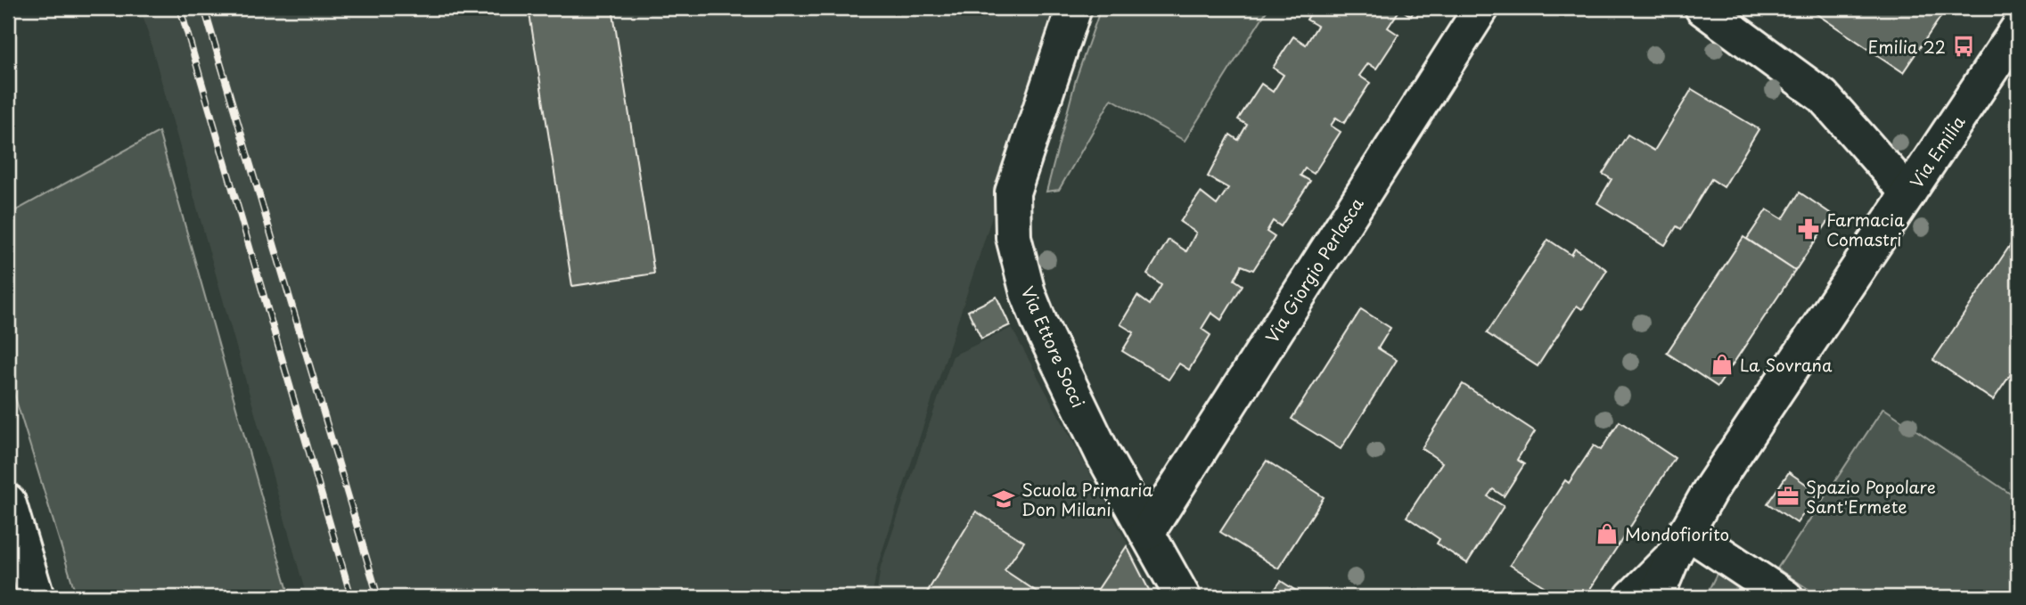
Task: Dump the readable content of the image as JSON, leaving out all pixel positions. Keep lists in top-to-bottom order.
{
  "streets": {
    "street": ["Via Emilia", "Via Giorgio Perlasca", "Via Ettore Socci"]
  },
  "crossings": [
    ["Via Giorgio Perlasca", "Via Ettore Socci"]
  ],
  "places": {
    "bus stop": ["Emilia 22"],
    "pharmacy": ["Farmacia Comastri"],
    "shop": ["La Sovrana", "Mondofiorito"],
    "office": ["Spazio Popolare Sant'Ermete"],
    "school or university": ["Scuola Primaria Don Milani"]
  }
}
